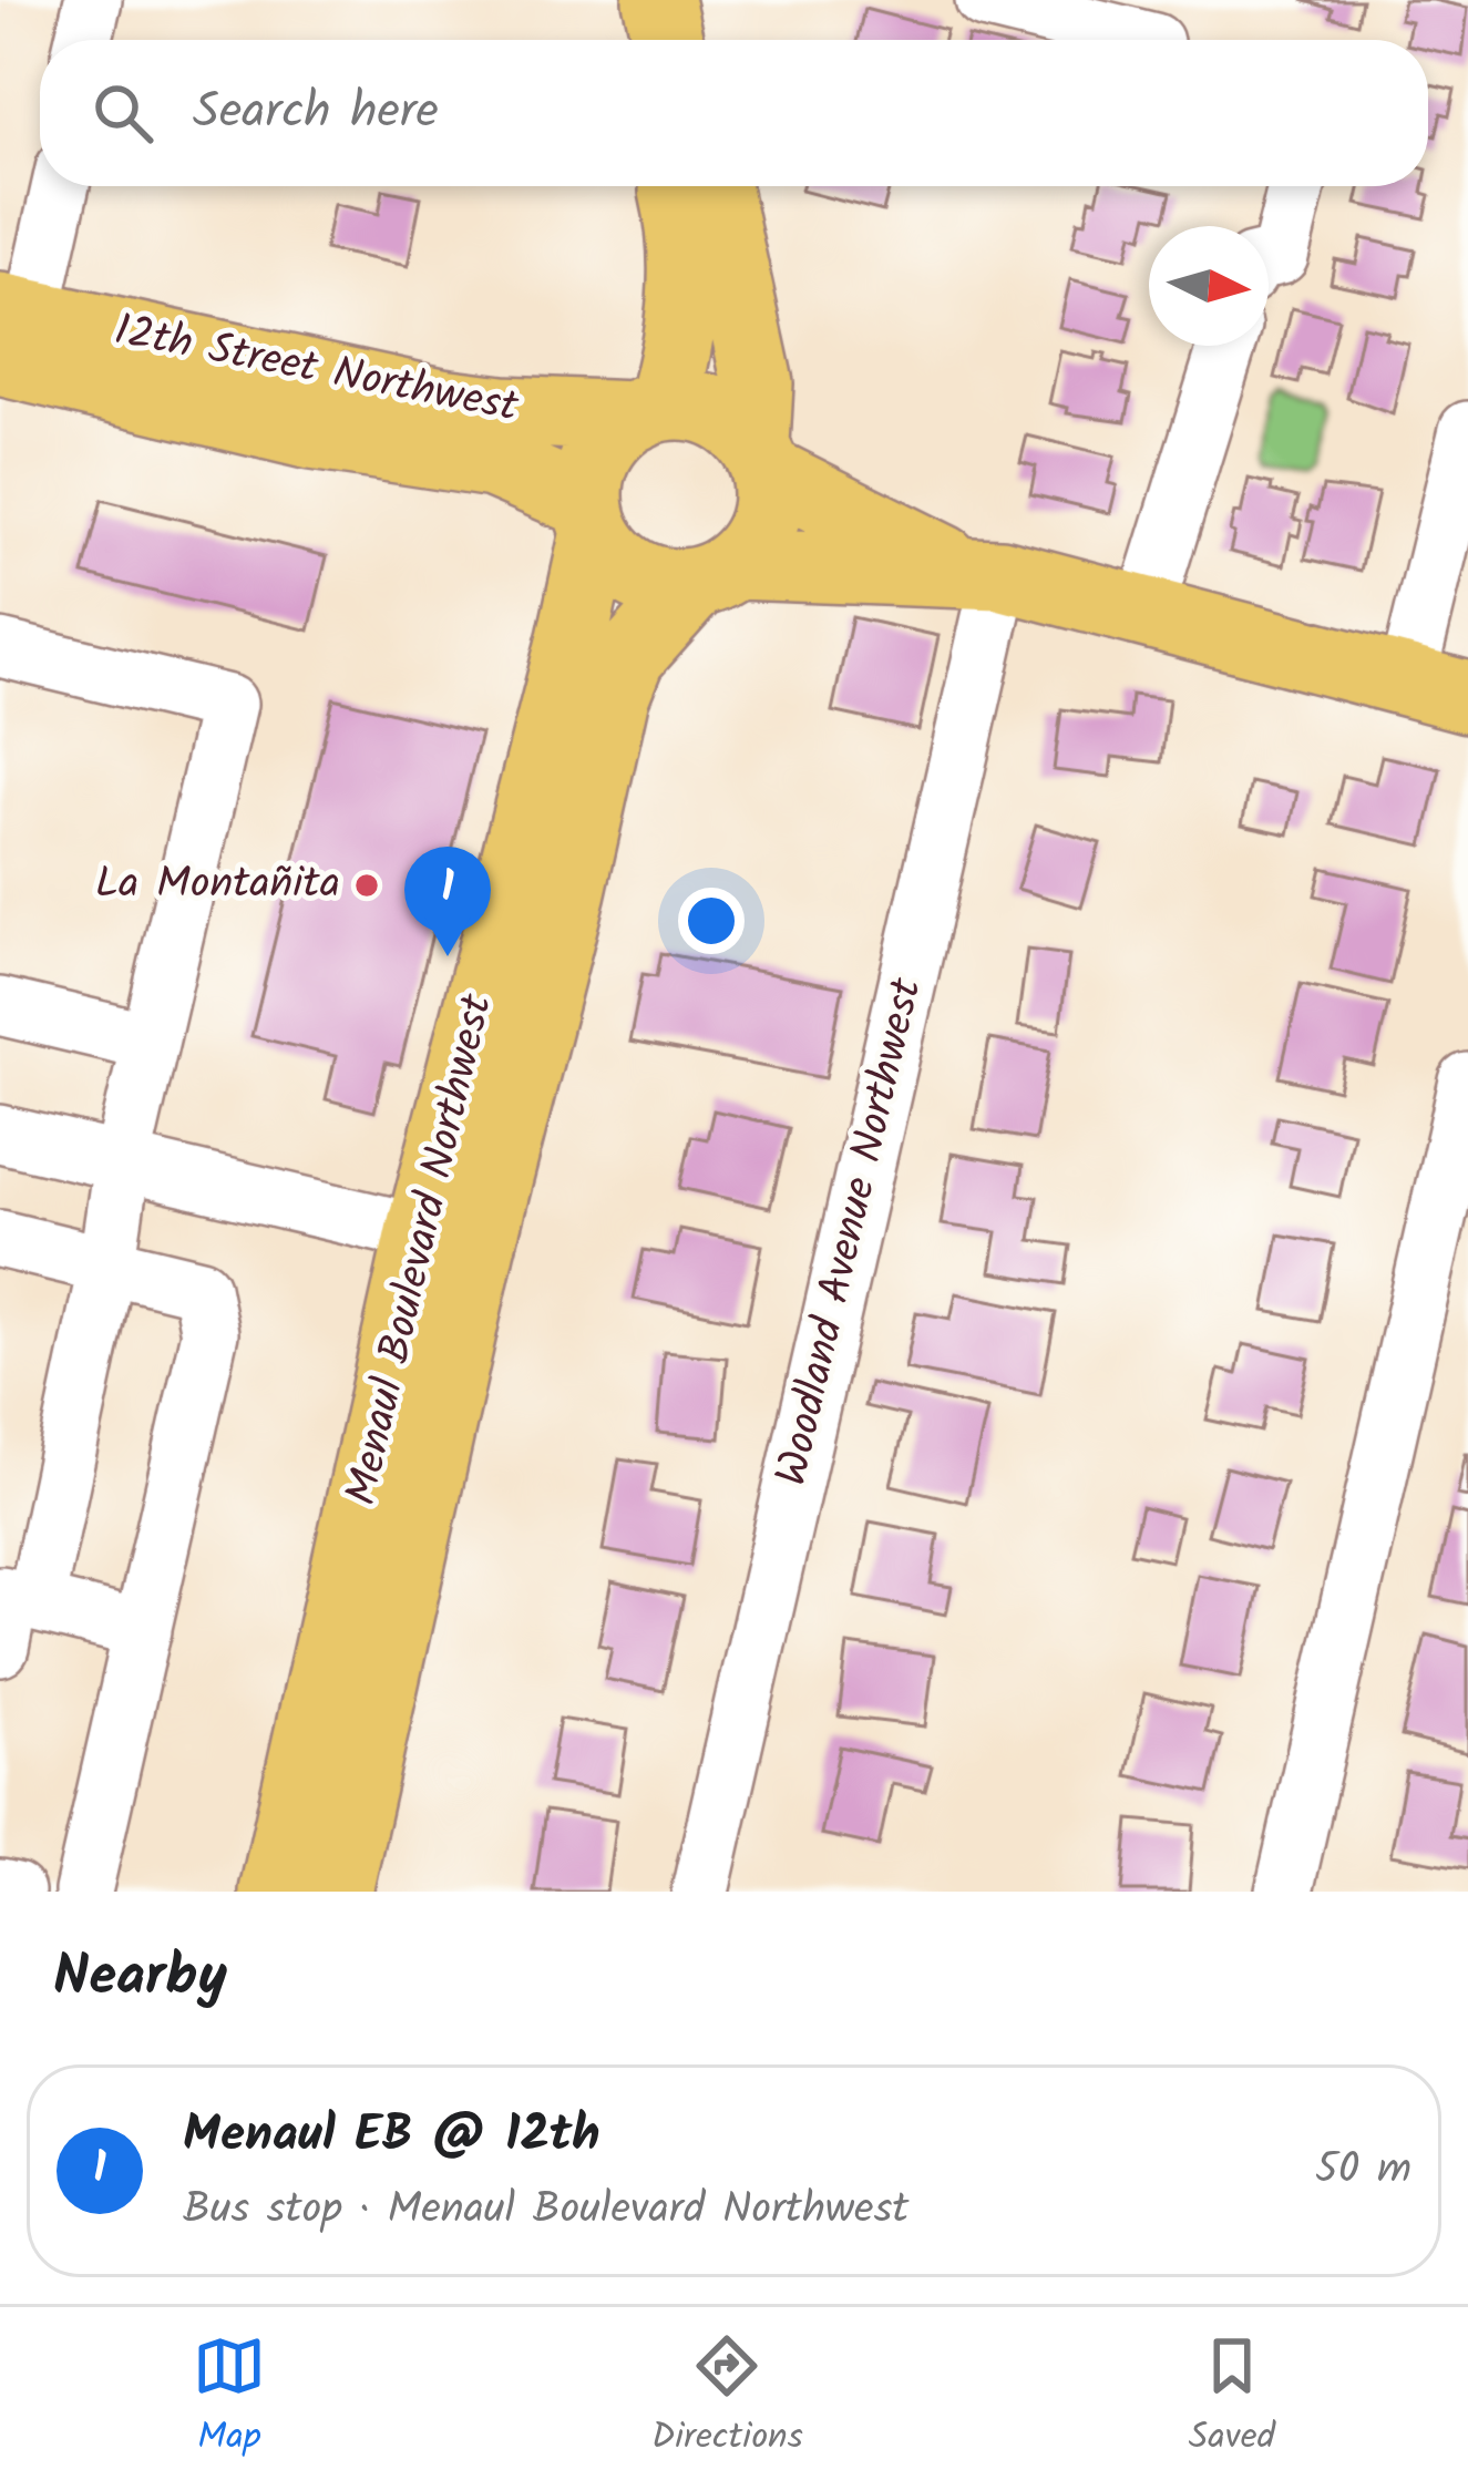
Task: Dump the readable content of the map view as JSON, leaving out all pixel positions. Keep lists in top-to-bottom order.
{
  "streets": {
    "main road": ["12th Street Northwest", "Menaul Boulevard Northwest"],
    "street": ["Woodland Avenue Northwest"]
  },
  "crossings": [
    ["12th Street Northwest", "Menaul Boulevard Northwest"]
  ],
  "places": ["La Montañita"],
  "north": "right",
  "page": {
    "search": "Search here",
    "pins": "1",
    "heading": "Nearby",
    "list": [
      {
        "mark": "1",
        "name": "Menaul EB @ 12th",
        "note": "Bus stop · Menaul Boulevard Northwest",
        "value": "50 m"
      }
    ],
    "nav": ["Map", "Directions", "Saved"]
  }
}
